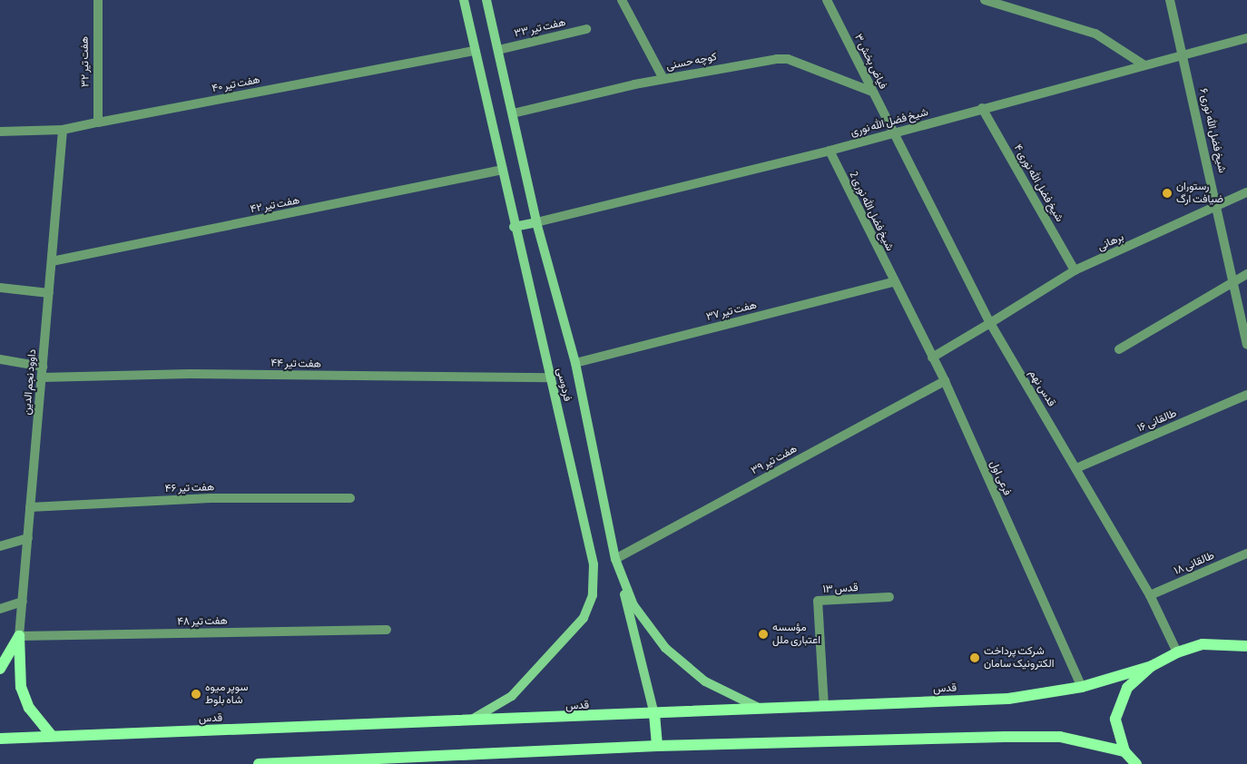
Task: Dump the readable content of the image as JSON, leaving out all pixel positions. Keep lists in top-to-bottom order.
{
  "streets": {
    "main road": ["فردوسی", "قدس"],
    "street": [
      "هفت تیر ۳۳",
      "هفت تیر ۳۲",
      "کوچه حسنی",
      "فیاض بخش ۳",
      "هفت تیر ۴۰",
      "شیخ فضل الله نوری",
      "شیخ فضل الله نوری ۶",
      "شیخ فضل الله نوری ۴",
      "هفت تیر ۴۲",
      "شیخ فضل الله نوری 2",
      "برهانی",
      "هفت تیر ۳۷",
      "هفت تیر ۴۴",
      "داوود نجم الدین",
      "قدس نهم",
      "طالقانی ۱۶",
      "هفت تیر ۳۹",
      "فرعی اول",
      "هفت تیر ۴۶",
      "طالقانی ۱۸",
      "قدس ۱۳",
      "هفت تیر ۴۸"
    ]
  },
  "crossings": [
    ["هفت تیر ۳۳", "فردوسی"],
    ["هفت تیر ۳۲", "هفت تیر ۴۰"],
    ["کوچه حسنی", "فیاض بخش ۳"],
    ["کوچه حسنی", "فردوسی"],
    ["فیاض بخش ۳", "شیخ فضل الله نوری"],
    ["فیاض بخش ۳", "قدس نهم"],
    ["هفت تیر ۴۰", "داوود نجم الدین"],
    ["هفت تیر ۴۰", "فردوسی"],
    ["شیخ فضل الله نوری", "شیخ فضل الله نوری ۶"],
    ["شیخ فضل الله نوری", "شیخ فضل الله نوری ۴"],
    ["شیخ فضل الله نوری", "شیخ فضل الله نوری 2"],
    ["شیخ فضل الله نوری", "فردوسی"],
    ["شیخ فضل الله نوری", "قدس نهم"],
    ["شیخ فضل الله نوری ۶", "برهانی"],
    ["شیخ فضل الله نوری ۴", "برهانی"],
    ["هفت تیر ۴۲", "داوود نجم الدین"],
    ["هفت تیر ۴۲", "فردوسی"],
    ["شیخ فضل الله نوری 2", "هفت تیر ۳۷"],
    ["شیخ فضل الله نوری 2", "فرعی اول"],
    ["برهانی", "قدس نهم"],
    ["برهانی", "فرعی اول"],
    ["هفت تیر ۳۷", "فردوسی"],
    ["هفت تیر ۳۷", "فرعی اول"],
    ["هفت تیر ۴۴", "داوود نجم الدین"],
    ["هفت تیر ۴۴", "فردوسی"],
    ["داوود نجم الدین", "هفت تیر ۴۶"],
    ["داوود نجم الدین", "هفت تیر ۴۸"],
    ["فردوسی", "هفت تیر ۳۹"],
    ["فردوسی", "قدس"],
    ["قدس نهم", "طالقانی ۱۶"],
    ["قدس نهم", "طالقانی ۱۸"],
    ["هفت تیر ۳۹", "فرعی اول"],
    ["فرعی اول", "قدس"],
    ["قدس ۱۳", "قدس"]
  ],
  "places": [
    "رستوران ضیافت ارگ",
    "مؤسسه اعتباری ملل",
    "شرکت پرداخت الکترونیک سامان",
    "سوپر میوه شاه بلوط"
  ]
}
